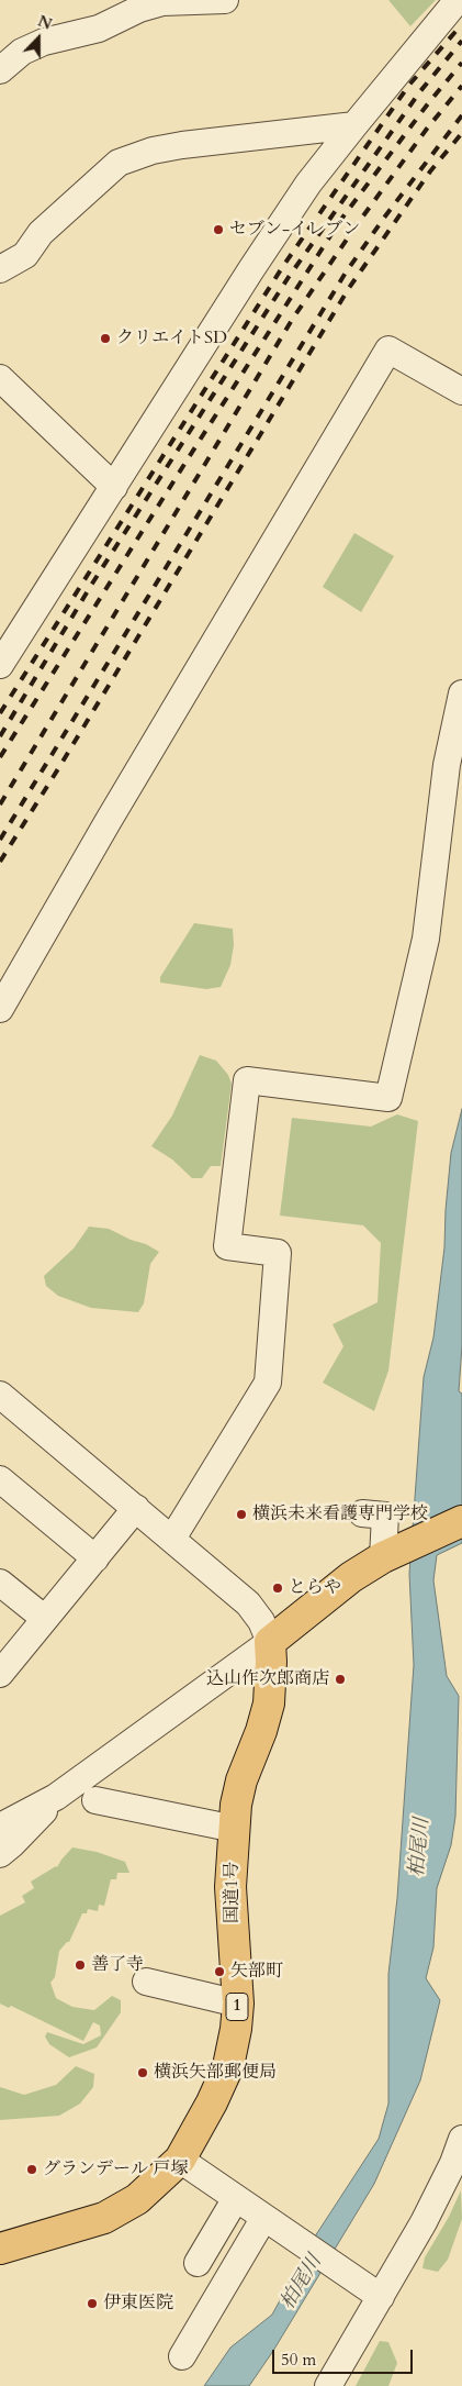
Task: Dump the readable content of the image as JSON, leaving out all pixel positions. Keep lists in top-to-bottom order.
{
  "streets": {
    "highway": ["国道1号", "1"]
  },
  "water": ["柏尾川"],
  "places": [
    "セブン-イレブン",
    "クリエイトSD",
    "横浜未来看護専門学校",
    "とらや",
    "込山作次郎商店",
    "善了寺",
    "矢部町",
    "横浜矢部郵便局",
    "グランデール 戸塚",
    "伊東医院"
  ],
  "scale_bar": "50 m",
  "north": "top"
}
